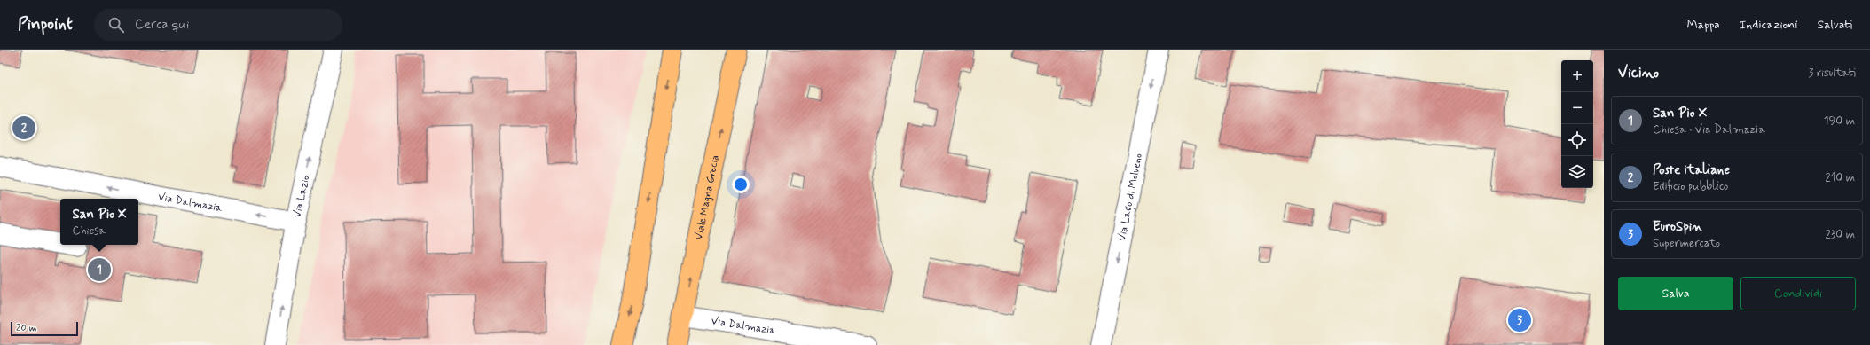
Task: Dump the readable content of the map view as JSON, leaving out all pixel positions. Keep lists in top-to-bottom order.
{
  "streets": {
    "main road": ["Viale Magna Grecia"],
    "street": ["Via Lazio", "Via Lago di Molveno", "Via Dalmazia"]
  },
  "crossings": [
    ["Via Lazio", "Via Dalmazia"],
    ["Viale Magna Grecia", "Via Dalmazia"]
  ],
  "one_way": ["Via Lazio", "Via Lago di Molveno", "Via Dalmazia"],
  "scale_bar": "20 m",
  "page": {
    "header": "Pinpoint",
    "search": "Cerca qui",
    "nav": ["Mappa", "Indicazioni", "Salvati"],
    "heading": ["Vicino", "3 risultati"],
    "map_buttons": ["+", "−"],
    "list": [
      {
        "mark": "1",
        "name": "San Pio X",
        "note": "Chiesa · Via Dalmazia",
        "value": "190 m"
      },
      {
        "mark": "2",
        "name": "Poste italiane",
        "note": "Edificio pubblico",
        "value": "210 m"
      },
      {
        "mark": "3",
        "name": "EuroSpin",
        "note": "Supermercato",
        "value": "230 m"
      }
    ],
    "pins": ["2", "1", "3"],
    "popup": ["San Pio X", "Chiesa"],
    "buttons": ["Salva", "Condividi"],
    "scale": "20 m"
  }
}
